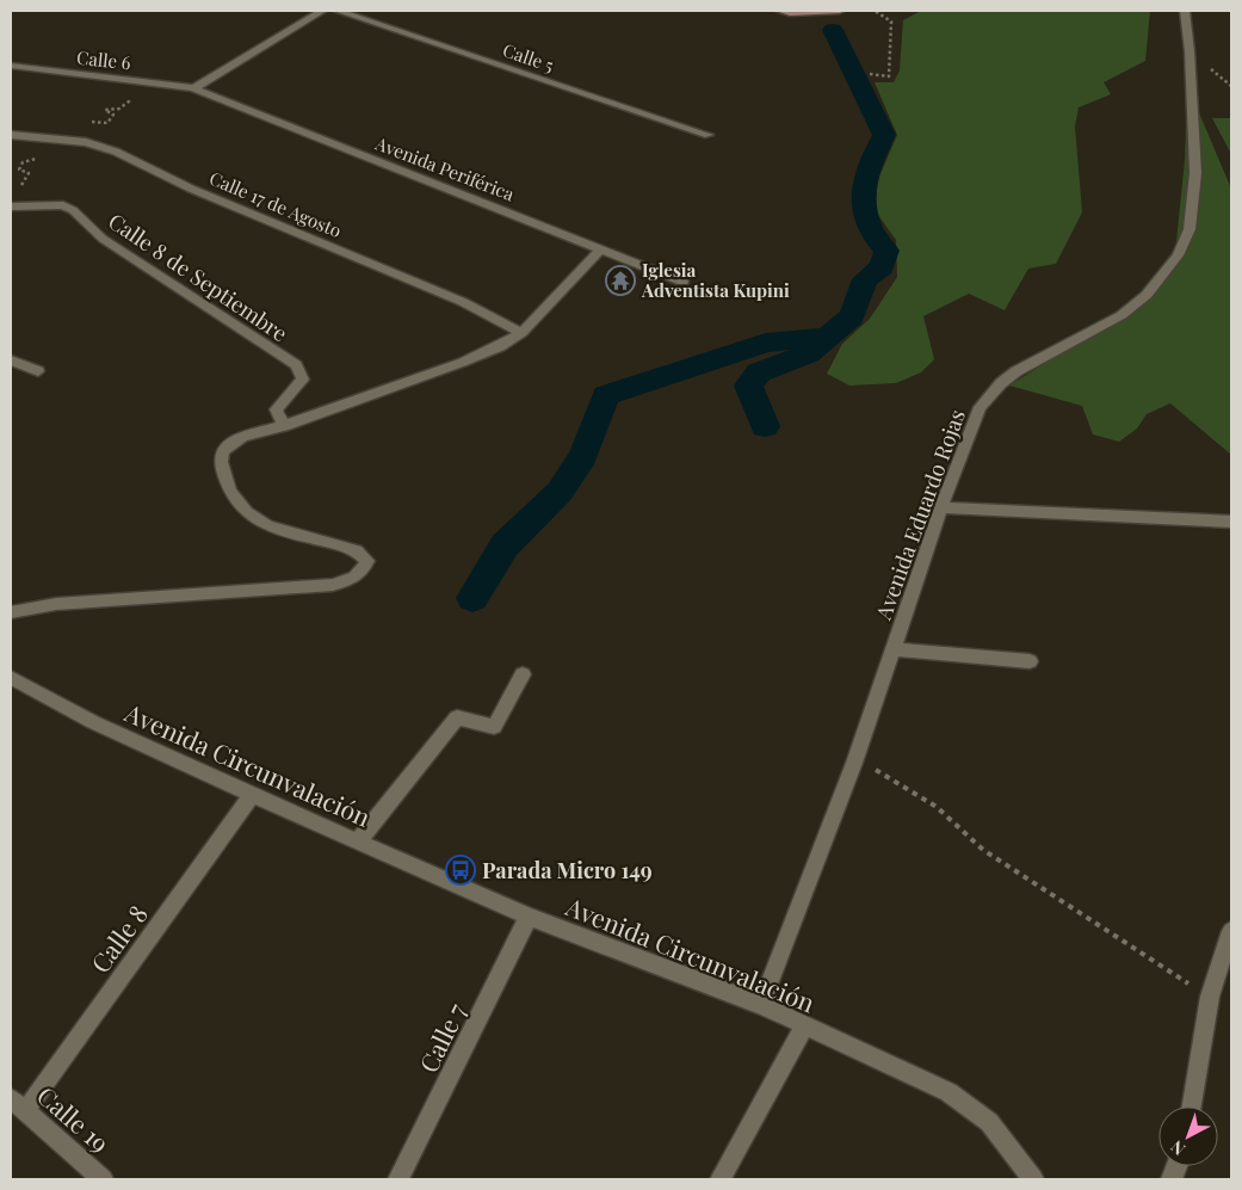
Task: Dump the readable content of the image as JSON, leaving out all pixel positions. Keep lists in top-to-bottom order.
{
  "streets": {
    "street": [
      "Calle 5",
      "Calle 6",
      "Avenida Periférica",
      "Calle 17 de Agosto",
      "Calle 8 de Septiembre",
      "Avenida Eduardo Rojas",
      "Avenida Circunvalación",
      "Calle 8",
      "Calle 7",
      "Calle 19"
    ]
  },
  "crossings": [
    ["Calle 6", "Avenida Periférica"],
    ["Avenida Eduardo Rojas", "Avenida Circunvalación"],
    ["Avenida Circunvalación", "Calle 8"],
    ["Avenida Circunvalación", "Calle 7"],
    ["Calle 8", "Calle 19"]
  ],
  "places": {
    "temple": ["Iglesia Adventista Kupini"],
    "bus stop": ["Parada Micro 149"]
  },
  "north": "bottom left"
}
